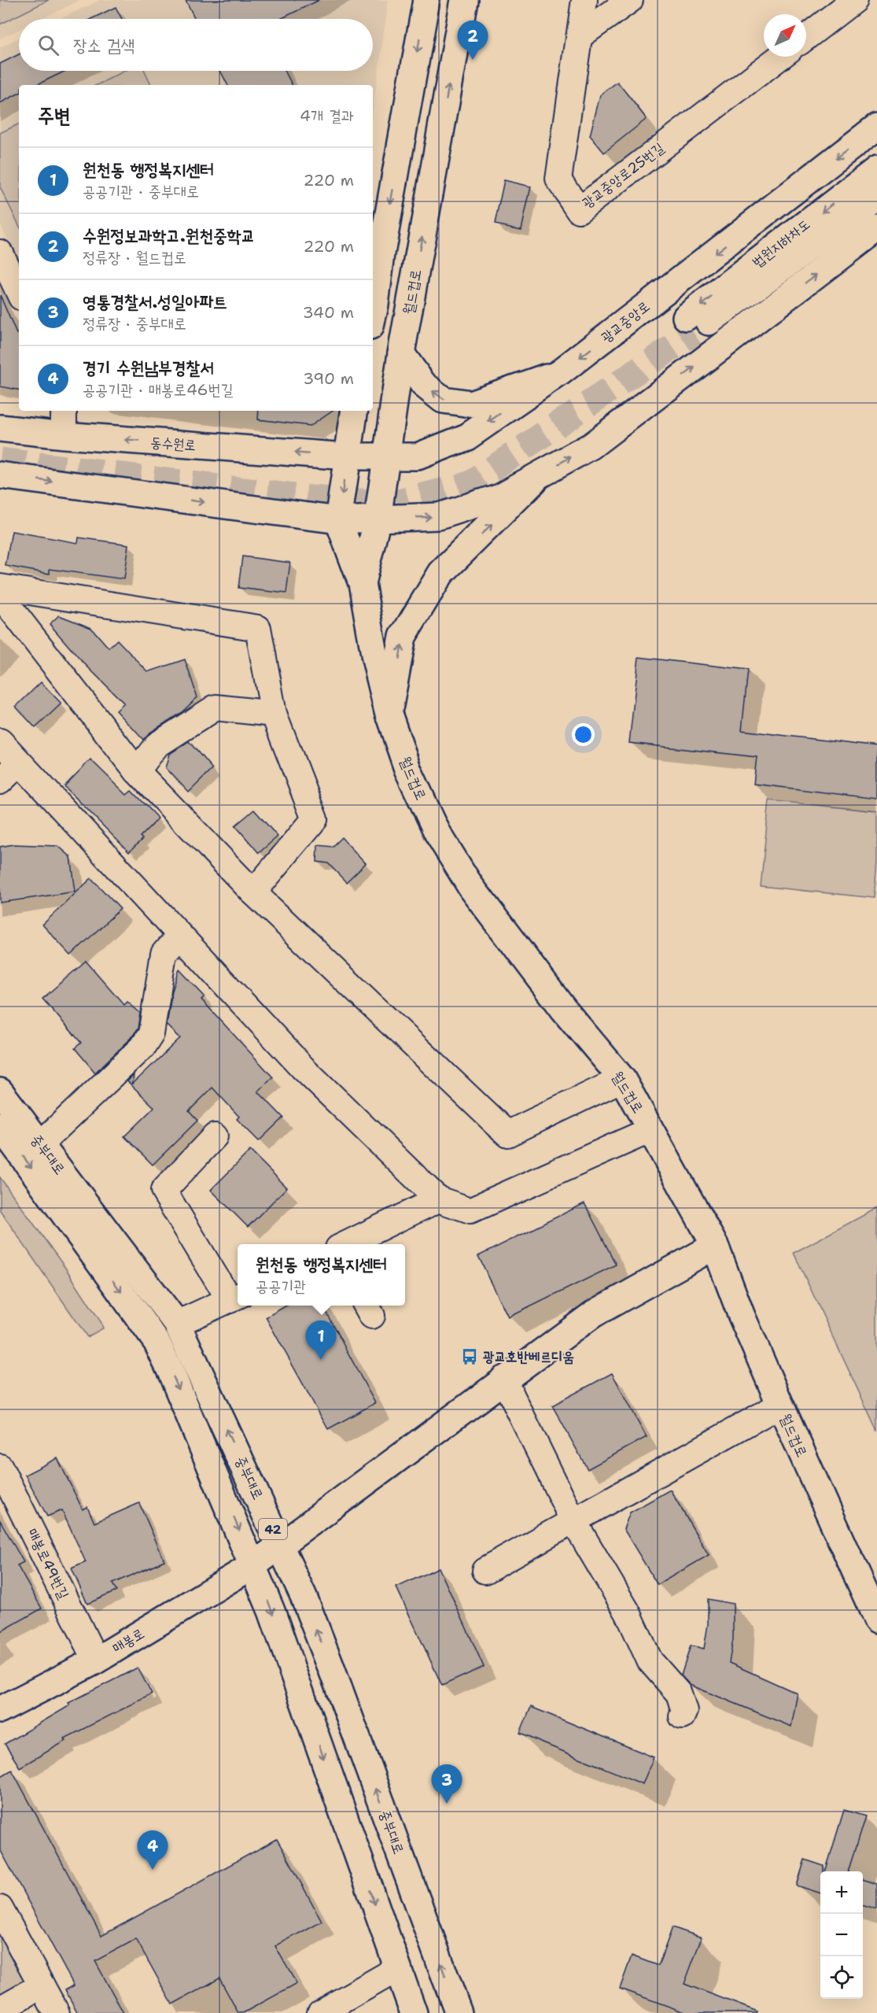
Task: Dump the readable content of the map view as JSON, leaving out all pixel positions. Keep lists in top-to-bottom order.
{
  "streets": {
    "main road": [
      "법원지하차도",
      "월드컵로",
      "광교중앙로",
      "동수원로",
      "중부대로",
      "42",
      "매봉로"
    ],
    "street": ["광교중앙로25번길", "매봉로49번길"]
  },
  "crossings": [
    ["월드컵로", "광교중앙로"],
    ["월드컵로", "동수원로"],
    ["월드컵로", "매봉로"],
    ["광교중앙로", "동수원로"],
    ["중부대로", "매봉로"],
    ["매봉로49번길", "매봉로"]
  ],
  "places": {
    "bus stop": ["광교호반베르디움"]
  },
  "north": "top right",
  "page": {
    "search": "장소 검색",
    "pins": [
      "2",
      "1",
      "3",
      "4"
    ],
    "heading": ["주변", "4개 결과"],
    "list": [
      {
        "mark": "1",
        "name": "원천동 행정복지센터",
        "note": "공공기관 · 중부대로",
        "value": "220 m"
      },
      {
        "mark": "2",
        "name": "수원정보과학고.원천중학교",
        "note": "정류장 · 월드컵로",
        "value": "220 m"
      },
      {
        "mark": "3",
        "name": "영통경찰서.성일아파트",
        "note": "정류장 · 중부대로",
        "value": "340 m"
      },
      {
        "mark": "4",
        "name": "경기 수원남부경찰서",
        "note": "공공기관 · 매봉로46번길",
        "value": "390 m"
      }
    ],
    "popup": ["원천동 행정복지센터", "공공기관"],
    "map_buttons": ["+", "−"]
  }
}
